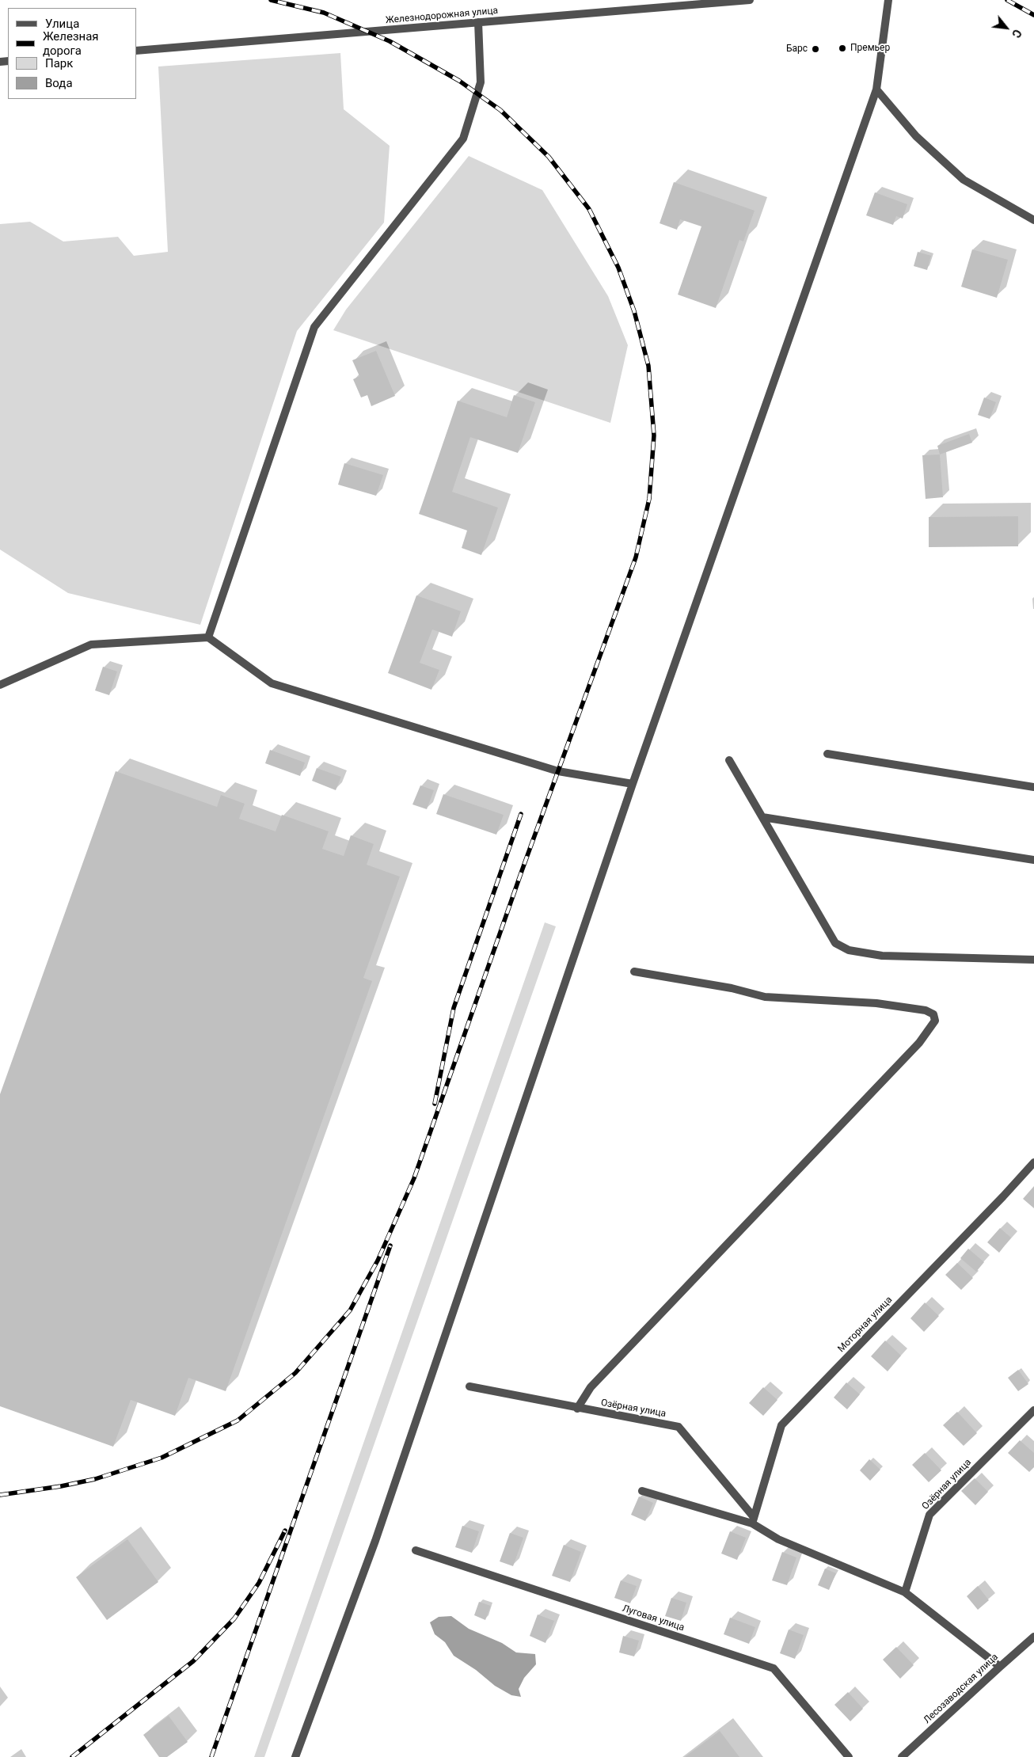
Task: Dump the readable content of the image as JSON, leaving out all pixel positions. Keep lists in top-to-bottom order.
{
  "streets": {
    "street": [
      "Железнодорожная улица",
      "Моторная улица",
      "Озёрная улица",
      "Луговая улица",
      "Лесозаводская улица"
    ]
  },
  "crossings": [
    ["Моторная улица", "Озёрная улица"],
    ["Озёрная улица", "Лесозаводская улица"]
  ],
  "places": ["Премьер", "Барс"],
  "legend": [
    "Улица",
    "Железная дорога",
    "Парк",
    "Вода"
  ],
  "north": "bottom right"
}
